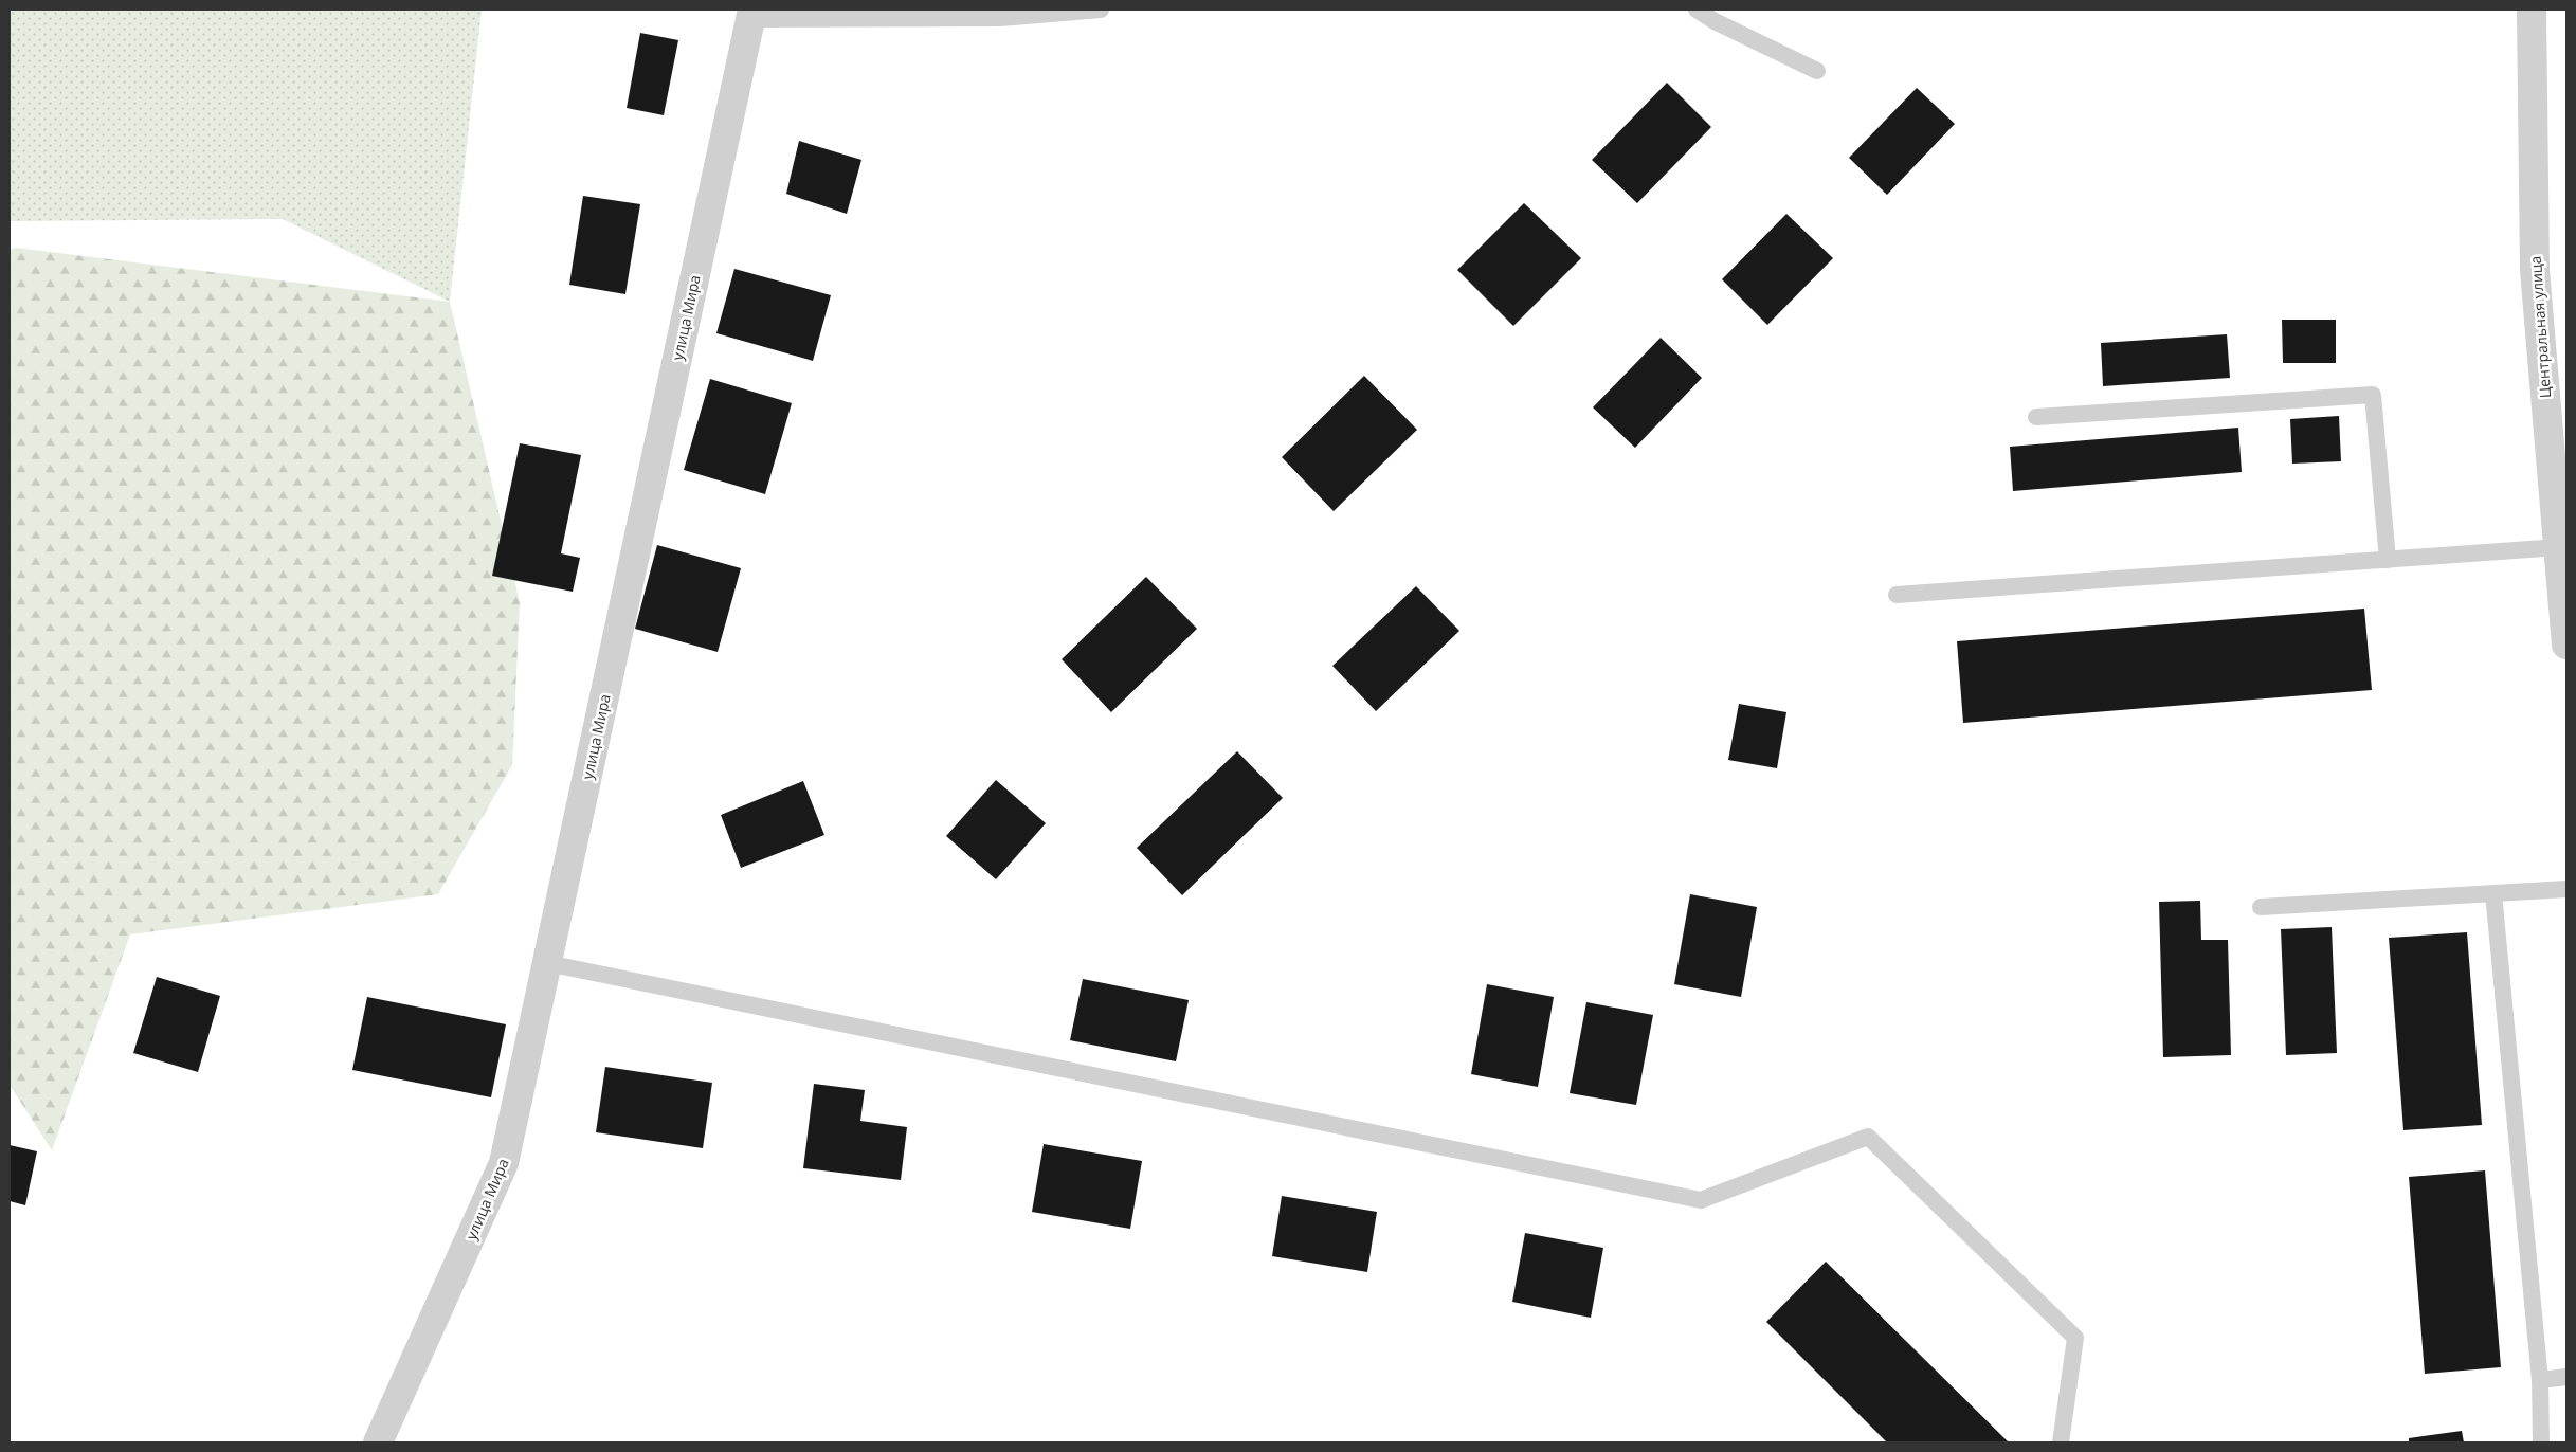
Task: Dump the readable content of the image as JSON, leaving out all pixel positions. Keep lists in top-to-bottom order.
{
  "streets": {
    "street": ["улица Мира", "Центральная улица"]
  }
}
